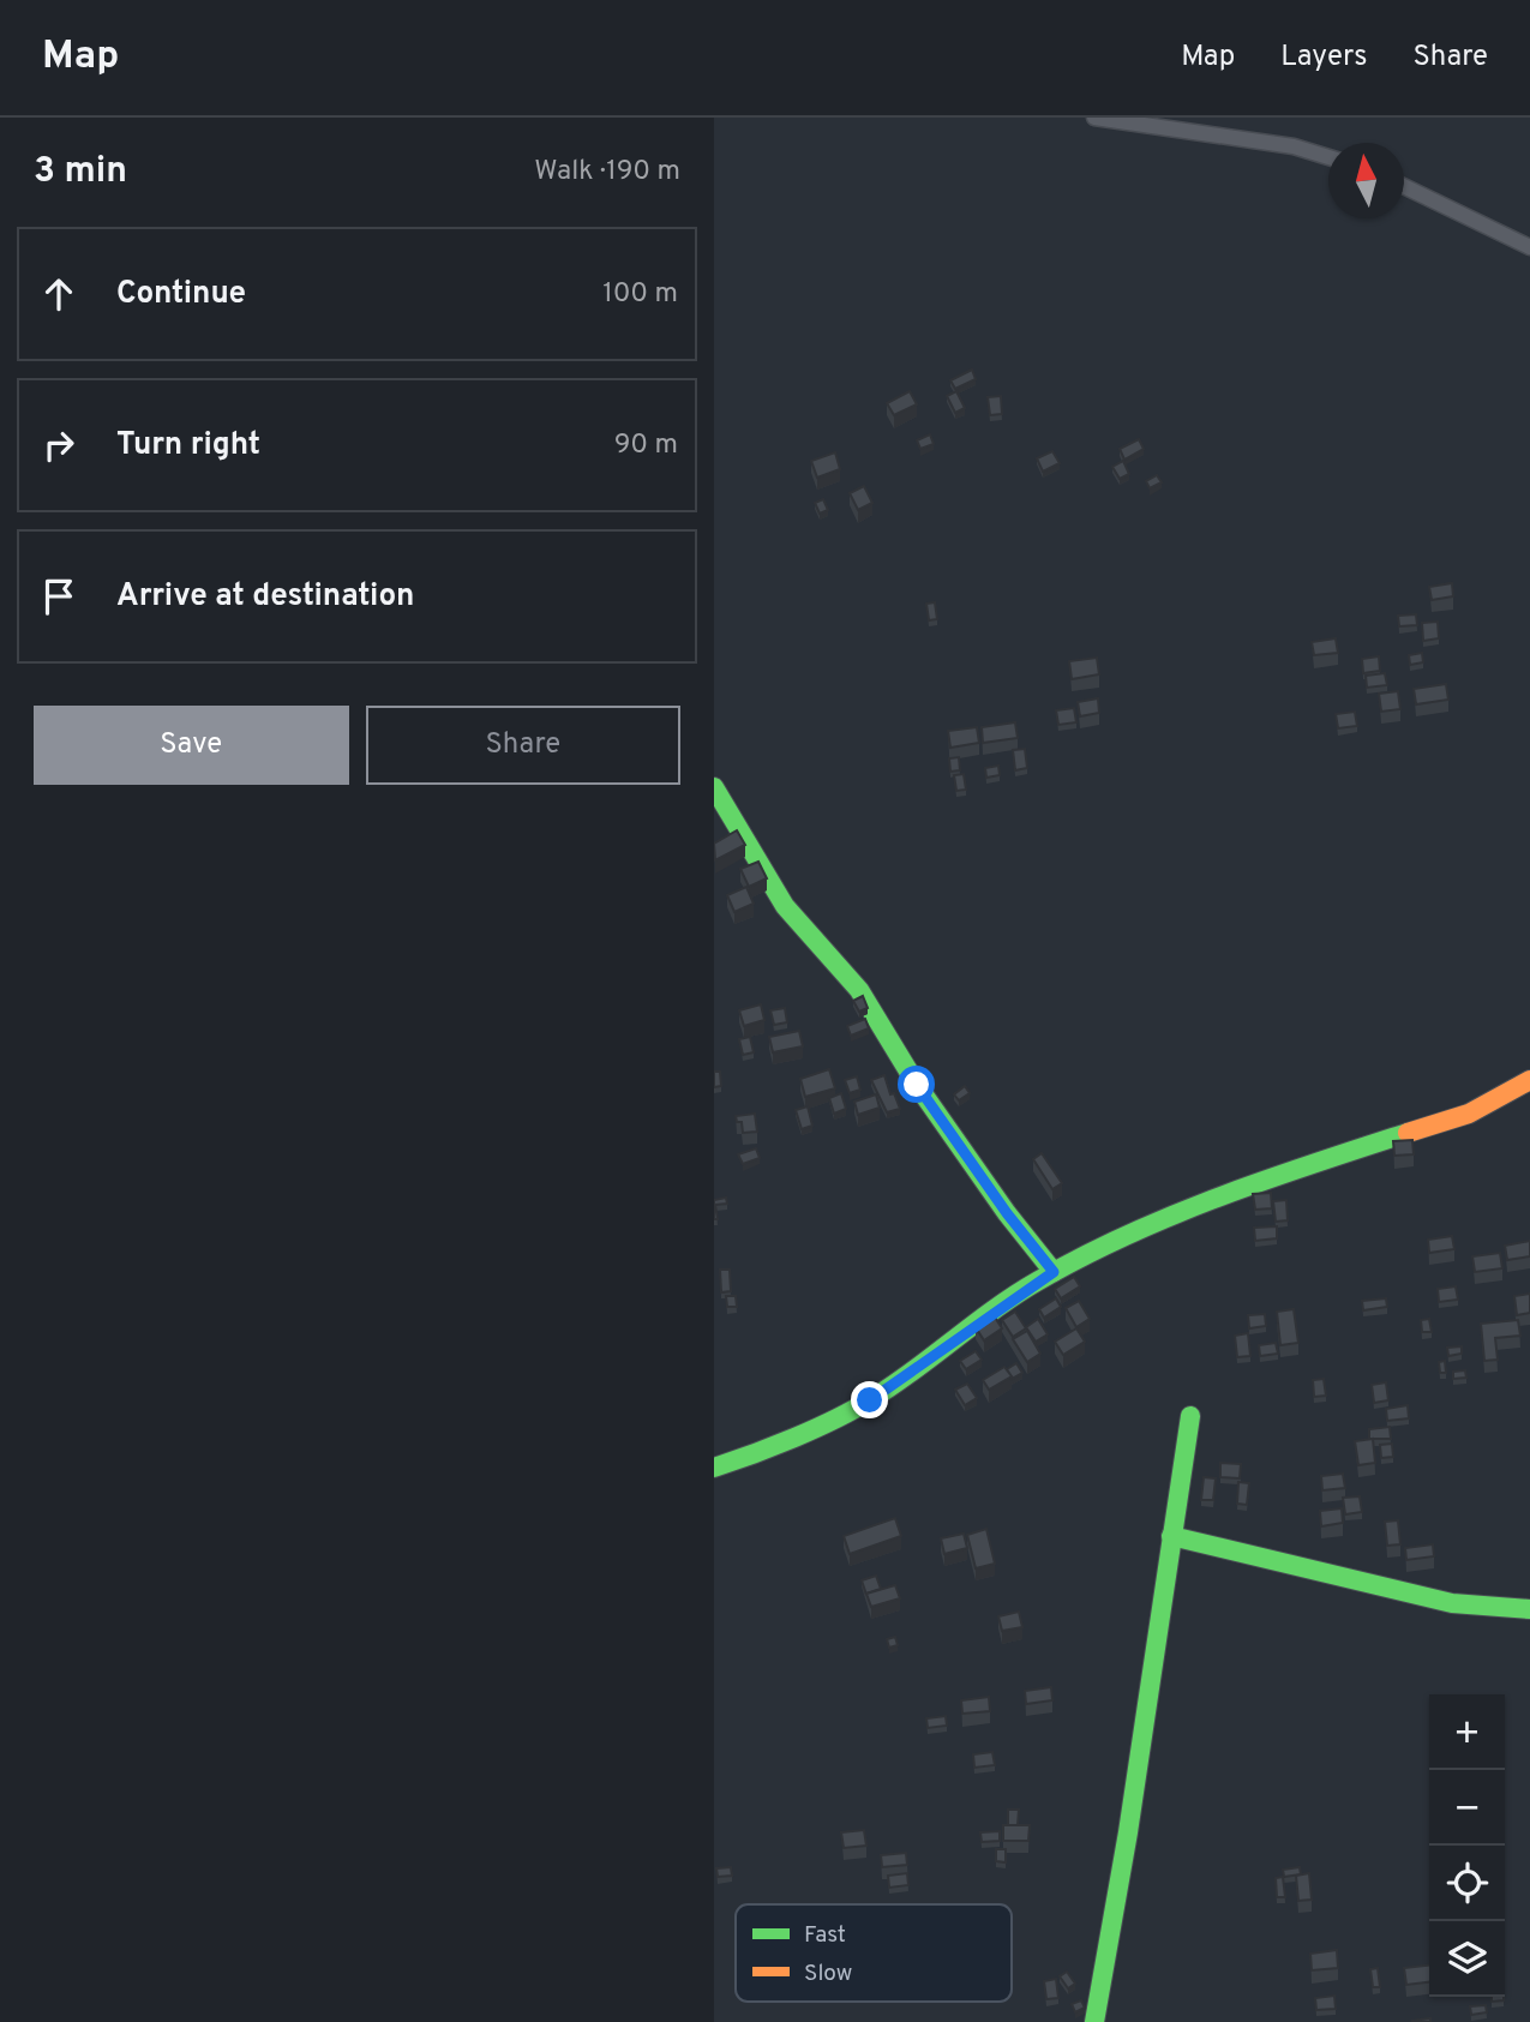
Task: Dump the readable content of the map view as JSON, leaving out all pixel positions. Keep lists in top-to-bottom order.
{
  "legend": ["Fast", "Slow"],
  "north": "top",
  "page": {
    "header": "Map",
    "nav": ["Map", "Layers", "Share"],
    "heading": ["3 min", "Walk · 190 m"],
    "list": [
      ["Continue", "100 m"],
      ["Turn right", "90 m"],
      "Arrive at destination"
    ],
    "buttons": ["Save", "Share"],
    "map_buttons": ["+", "−"]
  }
}
